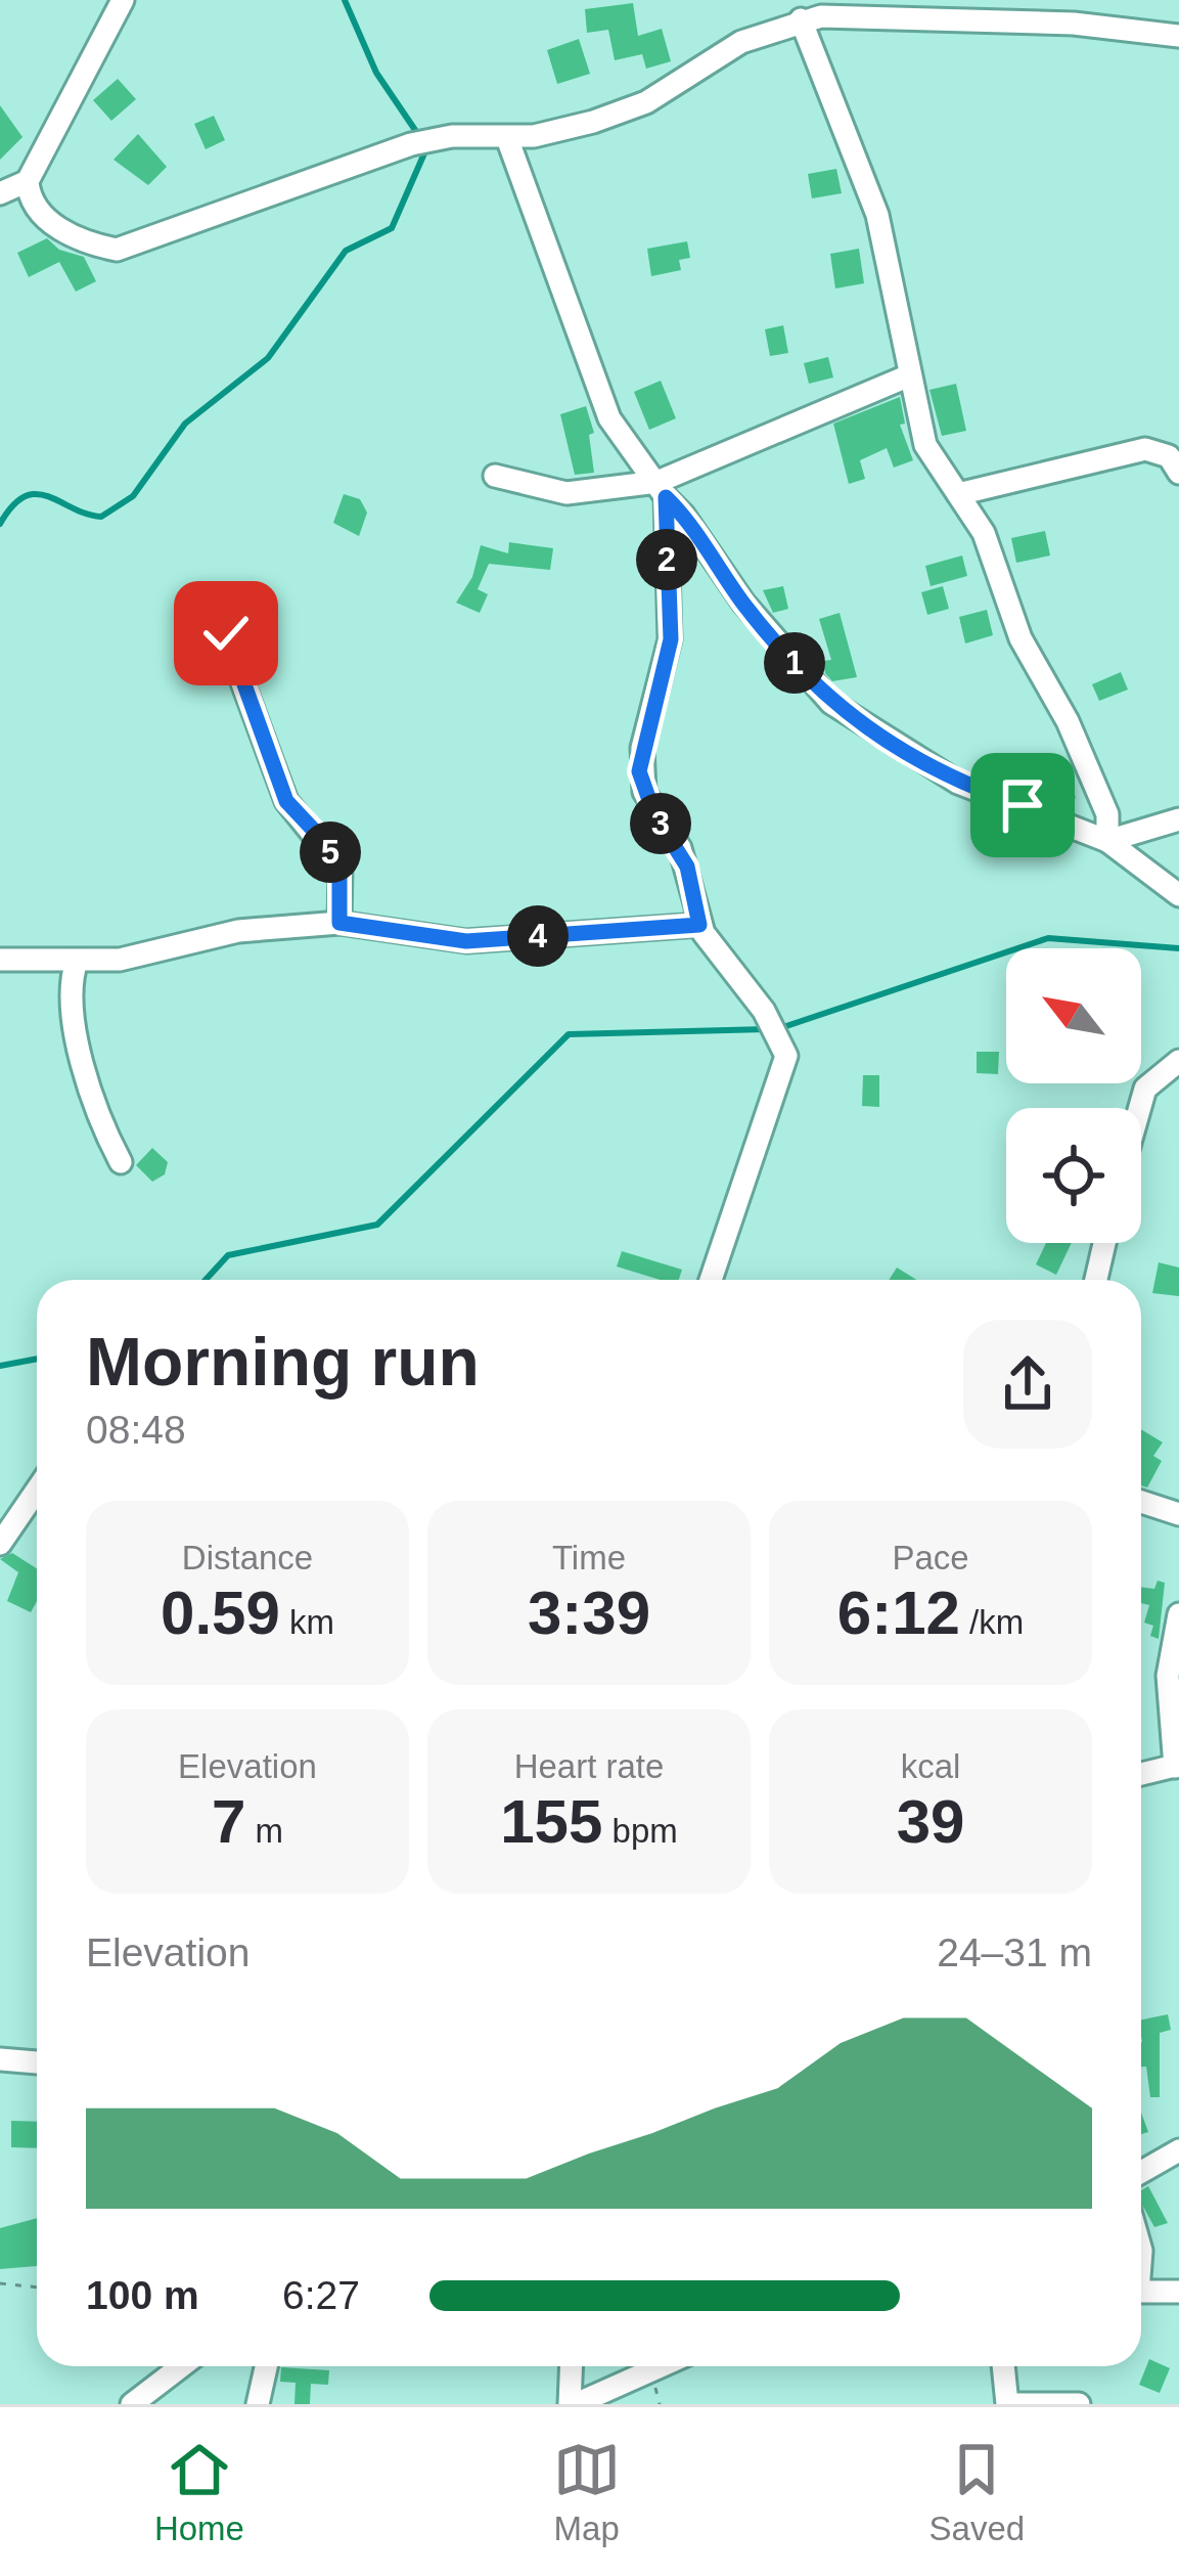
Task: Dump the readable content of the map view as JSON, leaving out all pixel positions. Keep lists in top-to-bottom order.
{
  "north": "top left",
  "page": {
    "pins": [
      "2",
      "1",
      "3",
      "5",
      "4"
    ],
    "heading": ["Morning run", "08:48"],
    "stats": [
      ["Distance", "0.59 km"],
      ["Time", "3:39"],
      ["Pace", "6:12 /km"],
      ["Elevation", "7 m"],
      ["Heart rate", "155 bpm"],
      ["kcal", "39"]
    ],
    "chart": ["Elevation", "24–31 m"],
    "list": [
      {
        "name": "100 m",
        "note": "6:27"
      }
    ],
    "tabs": ["Home", "Map", "Saved"]
  }
}
